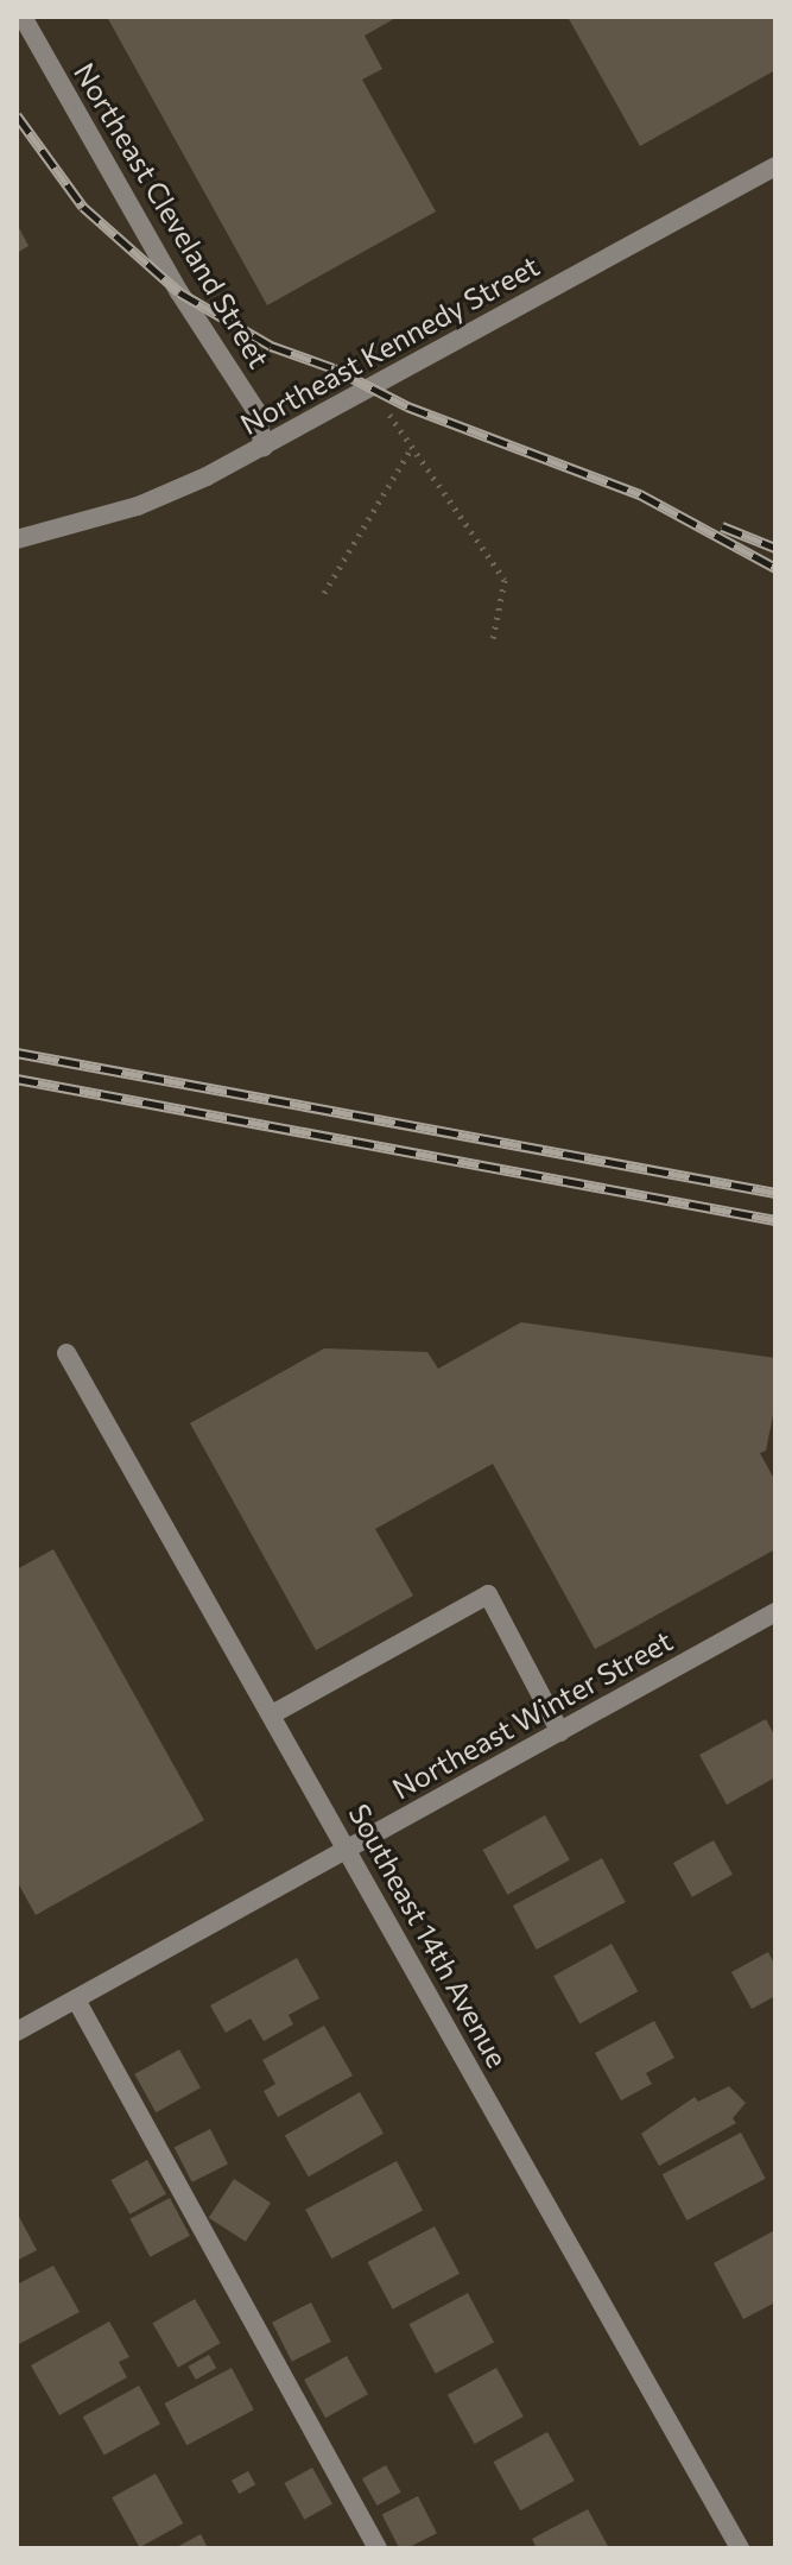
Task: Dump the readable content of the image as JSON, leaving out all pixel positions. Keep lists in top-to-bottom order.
{
  "streets": {
    "street": [
      "Northeast Cleveland Street",
      "Northeast Kennedy Street",
      "Northeast Winter Street",
      "Southeast 14th Avenue"
    ]
  },
  "crossings": [
    ["Northeast Cleveland Street", "Northeast Kennedy Street"],
    ["Northeast Winter Street", "Southeast 14th Avenue"]
  ]
}
